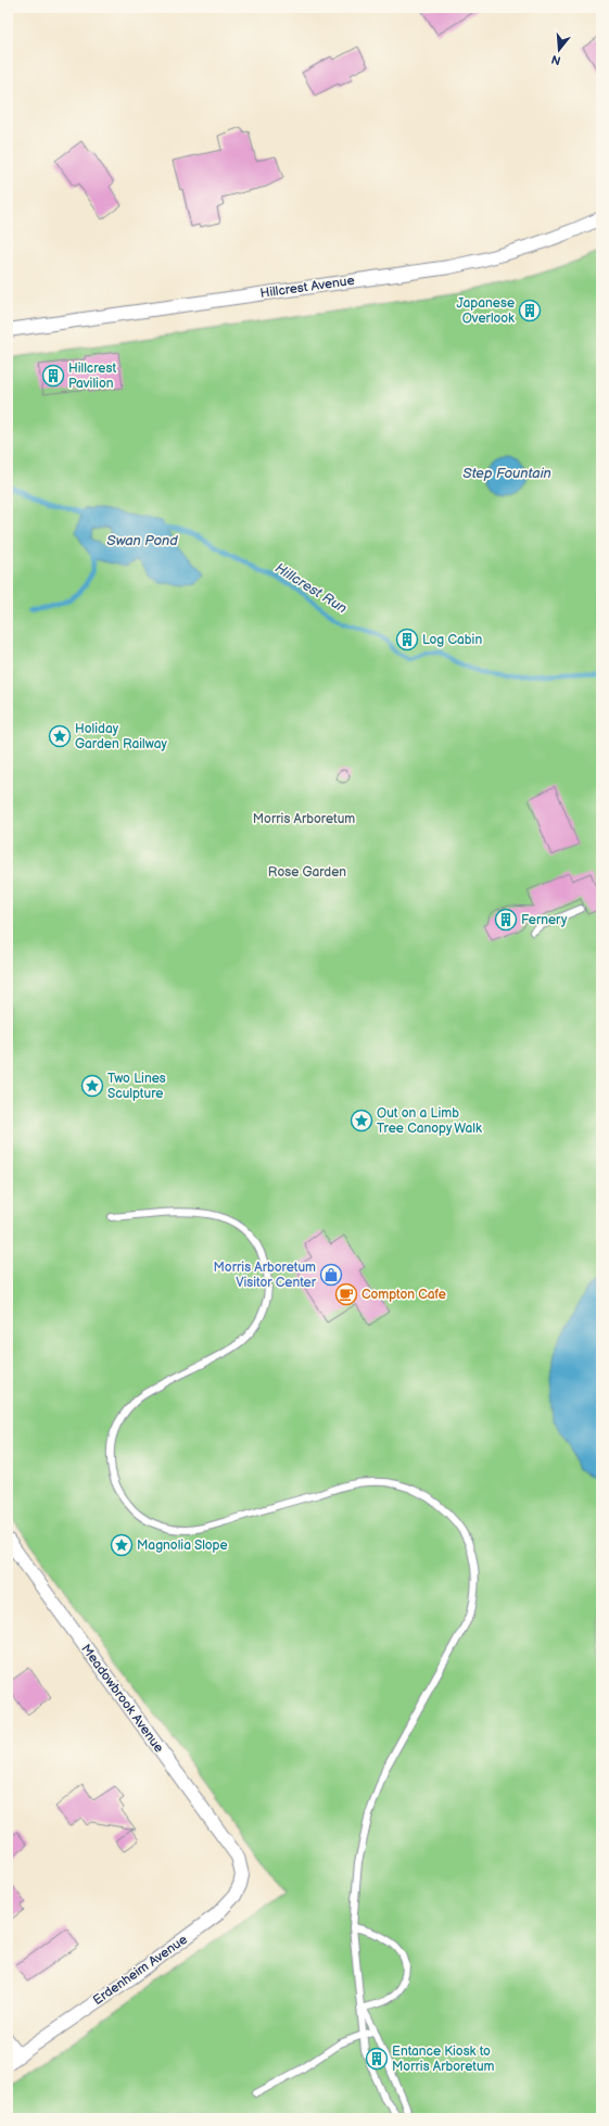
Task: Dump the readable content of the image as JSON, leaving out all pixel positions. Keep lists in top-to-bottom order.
{
  "streets": {
    "street": ["Hillcrest Avenue", "Meadowbrook Avenue", "Erdenheim Avenue"]
  },
  "crossings": [
    ["Meadowbrook Avenue", "Erdenheim Avenue"]
  ],
  "water": ["Step Fountain", "Swan Pond", "Hillcrest Run"],
  "parks": ["Morris Arboretum", "Rose Garden"],
  "places": {
    "building": [
      "Japanese Overlook",
      "Hillcrest Pavilion",
      "Log Cabin",
      "Fernery",
      "Entance Kiosk to Morris Arboretum"
    ],
    "place": [
      "Holiday Garden Railway",
      "Two Lines Sculpture",
      "Out on a Limb Tree Canopy Walk",
      "Magnolia Slope"
    ],
    "shop": ["Morris Arboretum Visitor Center"],
    "cafe": ["Compton Cafe"]
  },
  "north": "bottom"
}
